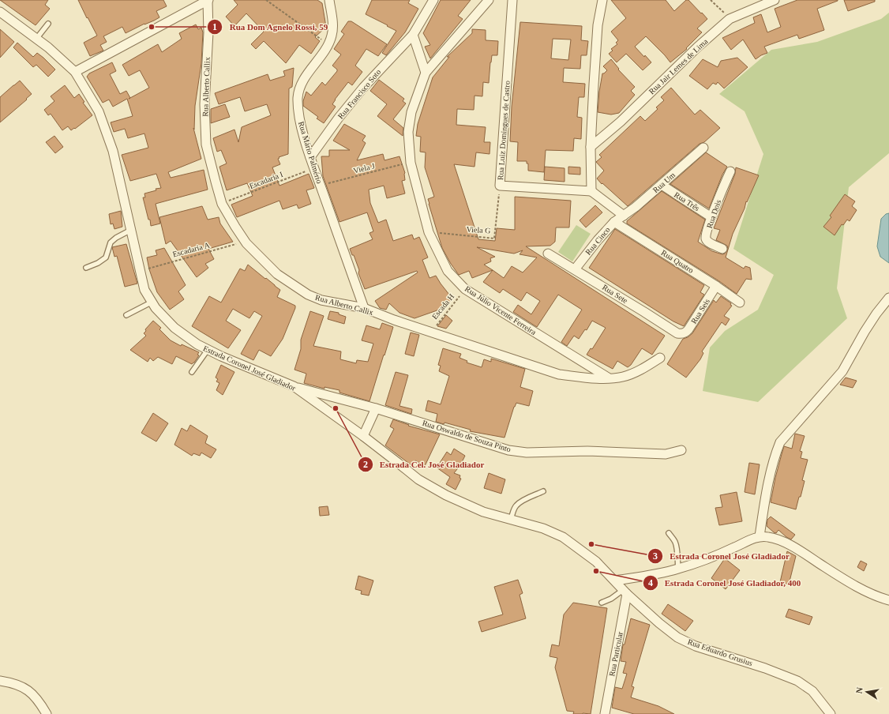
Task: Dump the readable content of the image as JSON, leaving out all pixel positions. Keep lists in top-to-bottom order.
{
  "streets": {
    "street": [
      "Rua Jair Lemes de Lima",
      "Rua Alberto Callix",
      "Rua Francisco Soto",
      "Rua Luiz Domingues de Castro",
      "Rua Mário Palmério",
      "Rua Um",
      "Rua Três",
      "Rua Dois",
      "Rua Cinco",
      "Rua Quatro",
      "Rua Sete",
      "Rua Júlio Vicente Ferreira",
      "Rua Seis",
      "Estrada Coronel José Gladiador",
      "Rua Oswaldo de Souza Pinto",
      "Rua Eduardo Grusius",
      "Rua Particular"
    ],
    "path": [
      "Viela J",
      "Escadaria I",
      "Viela G",
      "Escadaria A",
      "Escada H"
    ]
  },
  "crossings": [
    ["Rua Alberto Callix", "Rua Mário Palmério"],
    ["Rua Alberto Callix", "Escadaria I"],
    ["Rua Alberto Callix", "Escadaria A"],
    ["Rua Alberto Callix", "Escada H"],
    ["Rua Alberto Callix", "Rua Júlio Vicente Ferreira"],
    ["Rua Francisco Soto", "Rua Mário Palmério"],
    ["Rua Luiz Domingues de Castro", "Viela G"],
    ["Rua Mário Palmério", "Viela J"],
    ["Rua Mário Palmério", "Escadaria I"],
    ["Viela J", "Rua Júlio Vicente Ferreira"],
    ["Rua Um", "Rua Três"],
    ["Rua Um", "Rua Cinco"],
    ["Rua Três", "Rua Dois"],
    ["Viela G", "Rua Júlio Vicente Ferreira"],
    ["Rua Cinco", "Rua Quatro"],
    ["Rua Cinco", "Rua Sete"],
    ["Escadaria A", "Estrada Coronel José Gladiador"],
    ["Rua Quatro", "Rua Seis"],
    ["Rua Sete", "Rua Seis"],
    ["Escada H", "Rua Júlio Vicente Ferreira"],
    ["Estrada Coronel José Gladiador", "Rua Oswaldo de Souza Pinto"],
    ["Estrada Coronel José Gladiador", "Rua Eduardo Grusius"],
    ["Rua Eduardo Grusius", "Rua Particular"]
  ],
  "places": [
    "Rua Dom Agnelo Rossi, 59",
    "Estrada Cel. José Gladiador",
    "Estrada Coronel José Gladiador",
    "Estrada Coronel José Gladiador, 400"
  ],
  "north": "left"
}
